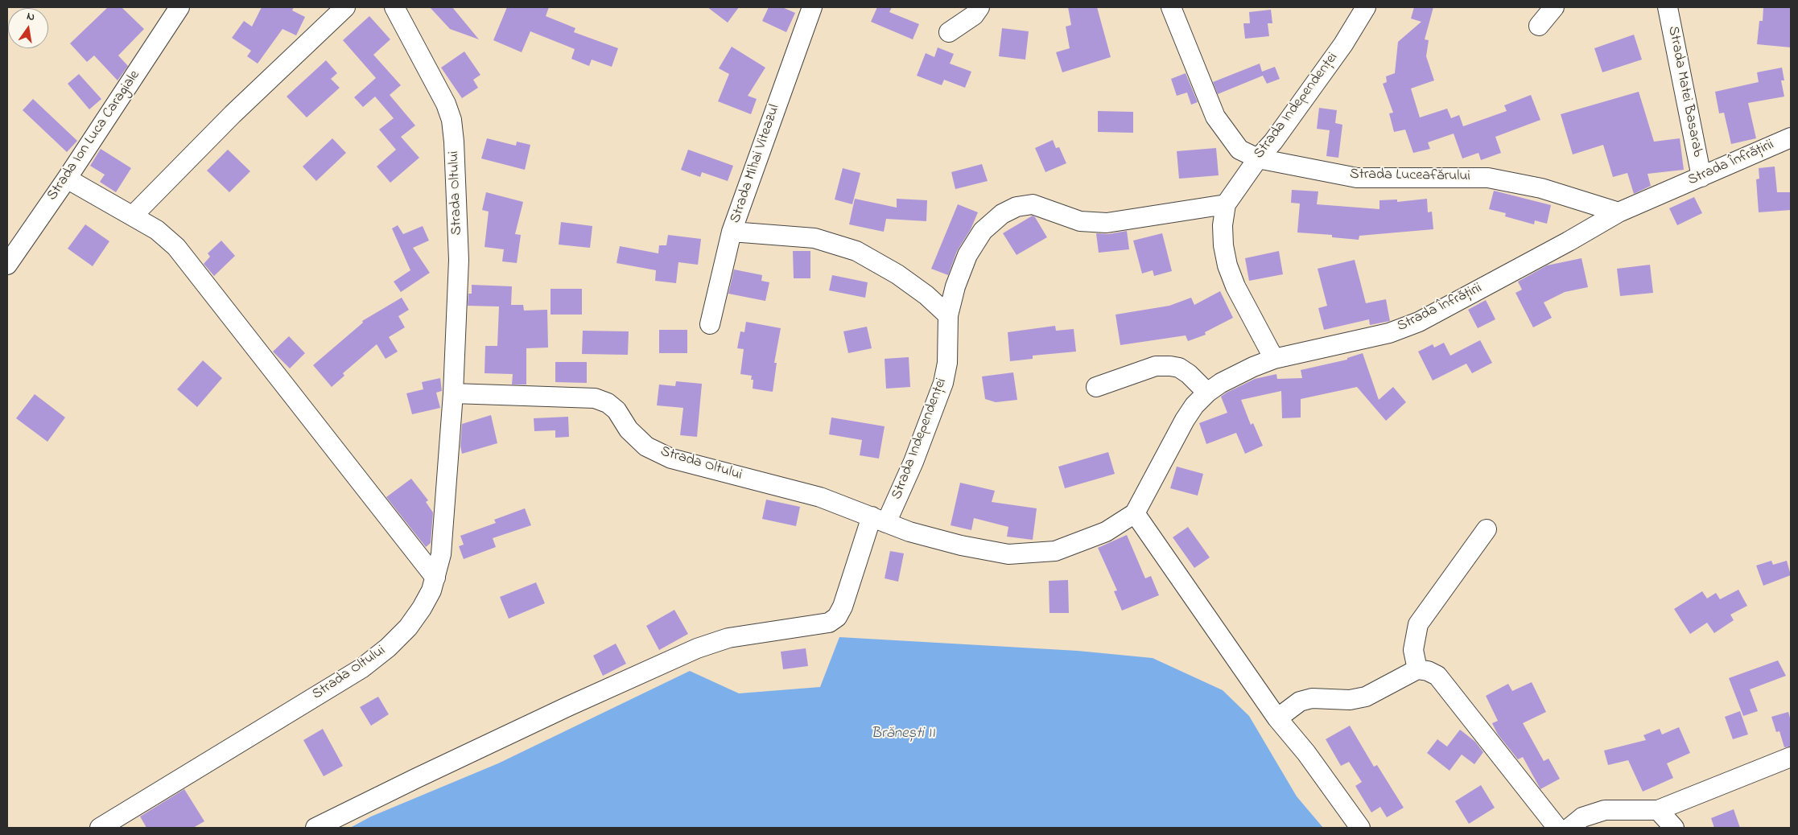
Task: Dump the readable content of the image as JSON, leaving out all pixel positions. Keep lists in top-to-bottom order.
{
  "streets": {
    "street": [
      "Strada Matei Basarab",
      "Strada Independenței",
      "Strada Ion Luca Caragiale",
      "Strada Înfrățirii",
      "Strada Mihai Viteazul",
      "Strada Luceafărului",
      "Strada Oltului"
    ]
  },
  "crossings": [
    ["Strada Matei Basarab", "Strada Înfrățirii"],
    ["Strada Independenței", "Strada Înfrățirii"],
    ["Strada Independenței", "Strada Luceafărului"],
    ["Strada Independenței", "Strada Oltului"],
    ["Strada Înfrățirii", "Strada Luceafărului"],
    ["Strada Înfrățirii", "Strada Oltului"]
  ],
  "water": ["Brănești II"],
  "north": "top"
}
